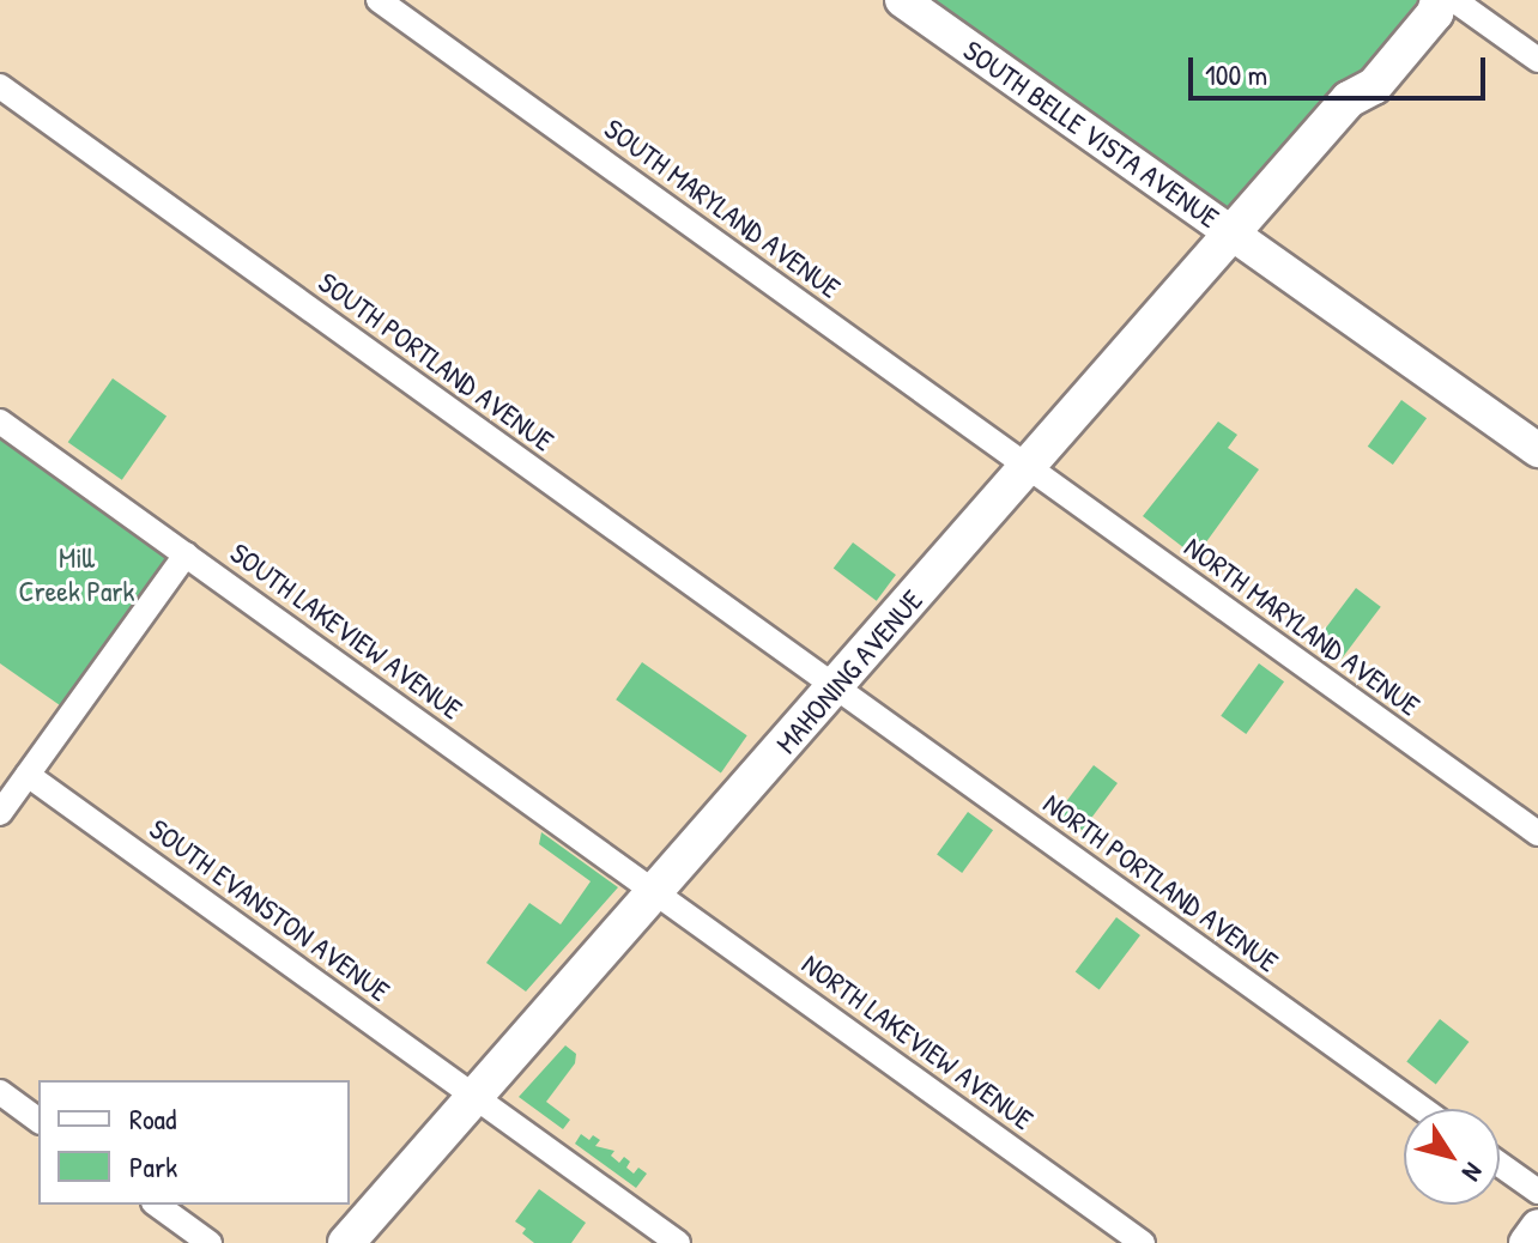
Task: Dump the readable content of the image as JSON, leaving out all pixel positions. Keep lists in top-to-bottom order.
{
  "streets": {
    "main road": ["MAHONING AVENUE"],
    "street": [
      "SOUTH BELLE VISTA AVENUE",
      "SOUTH MARYLAND AVENUE",
      "SOUTH PORTLAND AVENUE",
      "NORTH MARYLAND AVENUE",
      "SOUTH LAKEVIEW AVENUE",
      "NORTH PORTLAND AVENUE",
      "SOUTH EVANSTON AVENUE",
      "NORTH LAKEVIEW AVENUE"
    ]
  },
  "crossings": [
    ["SOUTH BELLE VISTA AVENUE", "MAHONING AVENUE"],
    ["SOUTH MARYLAND AVENUE", "NORTH MARYLAND AVENUE"],
    ["SOUTH MARYLAND AVENUE", "MAHONING AVENUE"],
    ["SOUTH PORTLAND AVENUE", "MAHONING AVENUE"],
    ["SOUTH PORTLAND AVENUE", "NORTH PORTLAND AVENUE"],
    ["NORTH MARYLAND AVENUE", "MAHONING AVENUE"],
    ["SOUTH LAKEVIEW AVENUE", "MAHONING AVENUE"],
    ["SOUTH LAKEVIEW AVENUE", "NORTH LAKEVIEW AVENUE"],
    ["MAHONING AVENUE", "NORTH PORTLAND AVENUE"],
    ["MAHONING AVENUE", "SOUTH EVANSTON AVENUE"],
    ["MAHONING AVENUE", "NORTH LAKEVIEW AVENUE"]
  ],
  "parks": ["Mill Creek Park"],
  "legend": ["Road", "Park"],
  "scale_bar": "100 m",
  "north": "bottom right"
}
